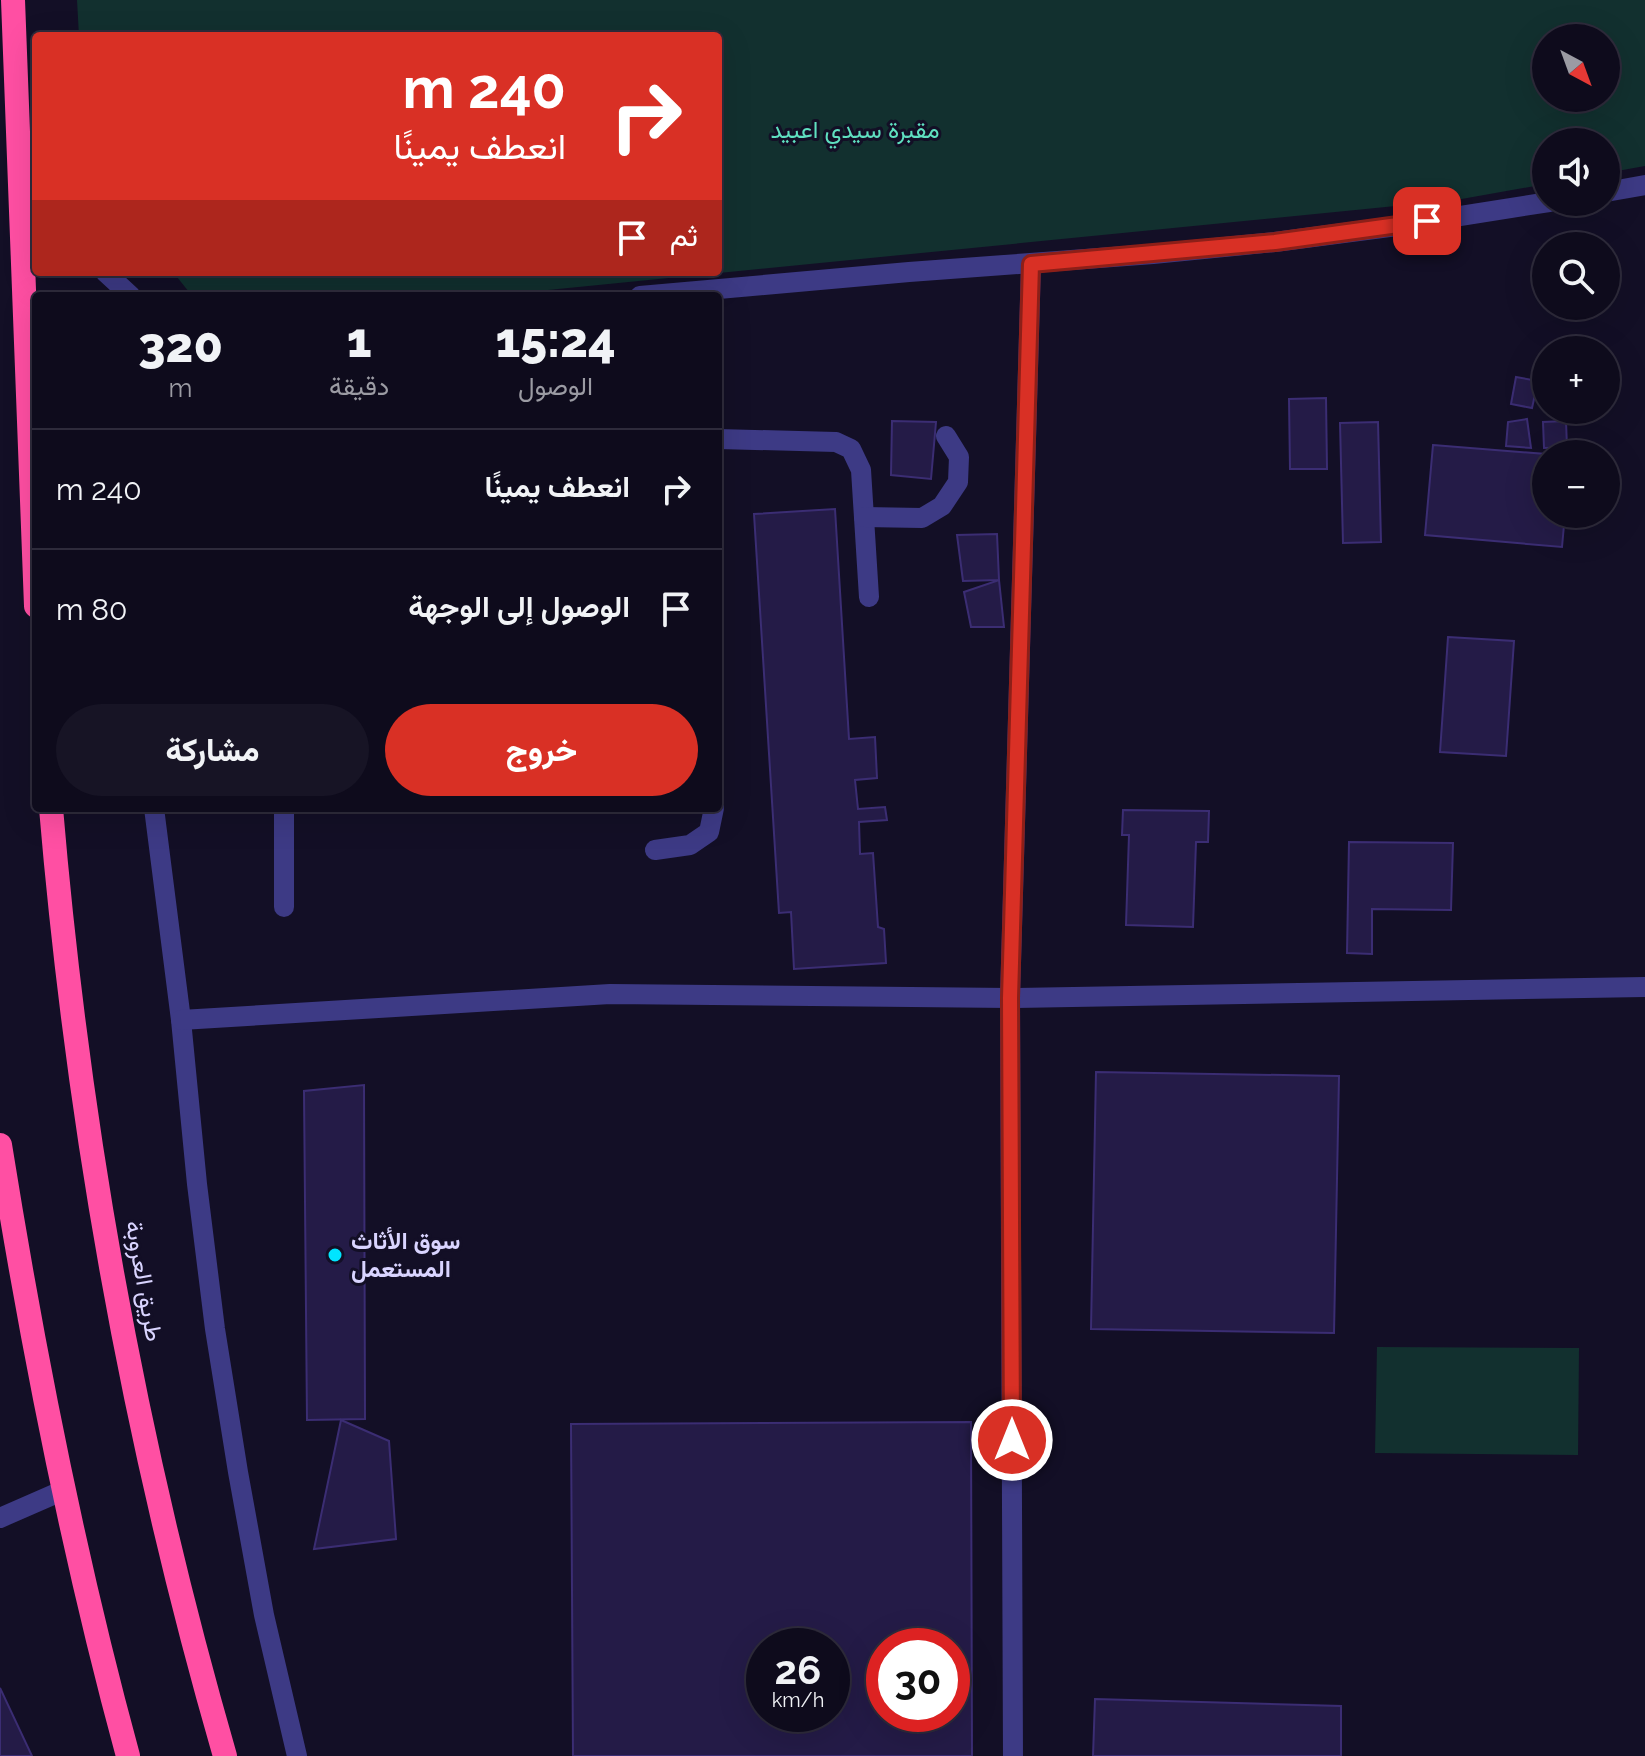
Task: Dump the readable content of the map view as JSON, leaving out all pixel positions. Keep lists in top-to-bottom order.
{
  "streets": {
    "highway": ["طريق العروبة"]
  },
  "parks": ["مقبرة سيدي اعبيد"],
  "places": ["سوق الأثاث المستعمل"],
  "north": "bottom right",
  "page": {
    "map_buttons": ["+", "−"],
    "turn": ["240 m", "انعطف يمينًا"],
    "then": "ثم",
    "eta": [
      "15:24",
      "الوصول",
      "1",
      "دقيقة",
      "320",
      "m"
    ],
    "list": [
      {
        "name": "انعطف يمينًا",
        "value": "240 m"
      },
      {
        "name": "الوصول إلى الوجهة",
        "value": "80 m"
      }
    ],
    "buttons": ["خروج", "مشاركة"],
    "speed": "26 km/h",
    "limit": "30"
  }
}
